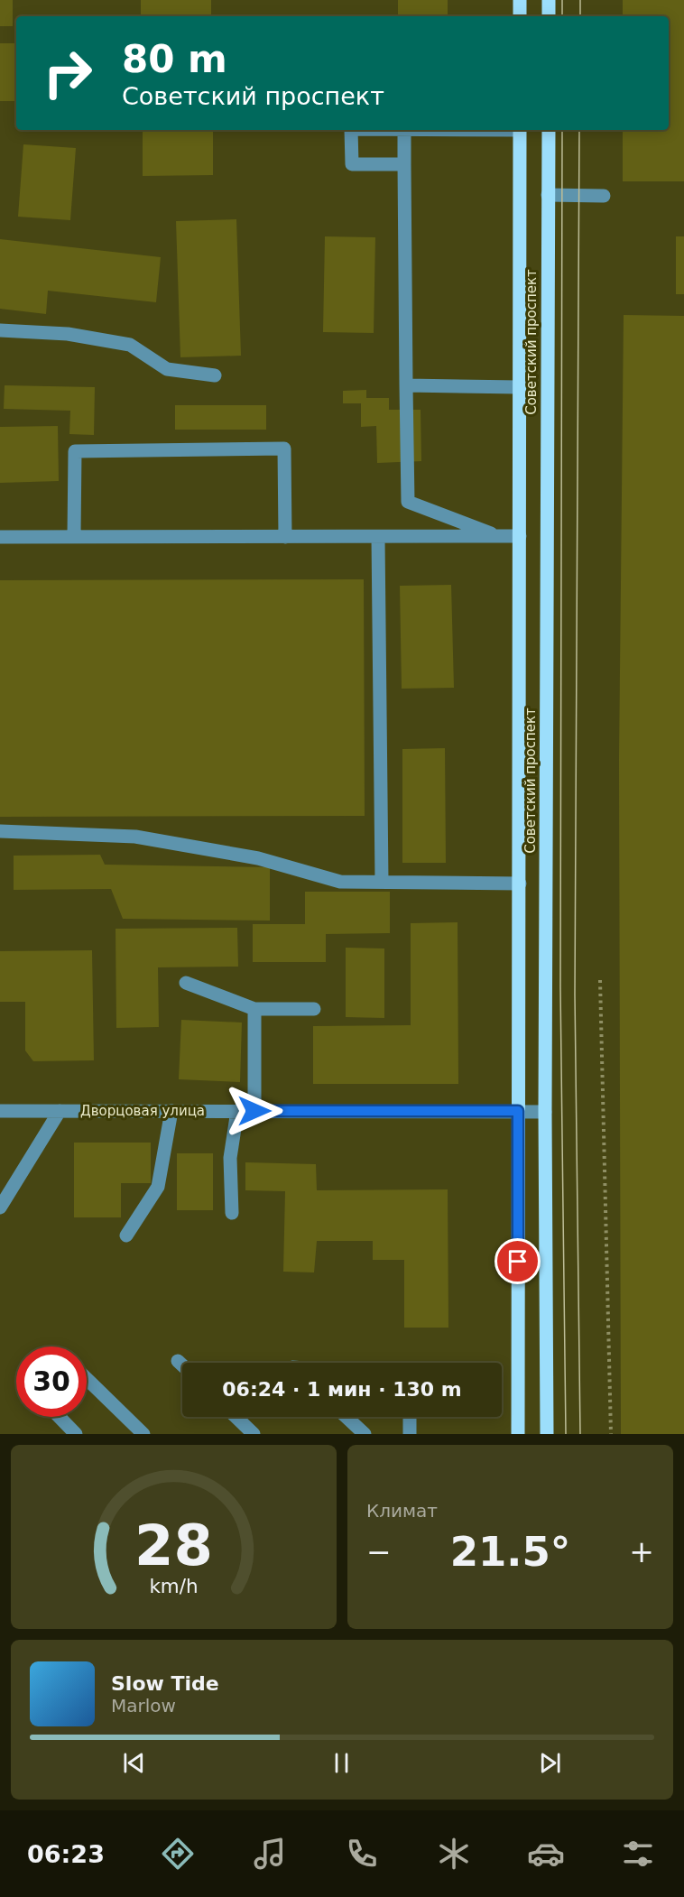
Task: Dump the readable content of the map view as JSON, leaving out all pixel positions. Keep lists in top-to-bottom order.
{
  "streets": {
    "main road": ["Советский проспект"],
    "street": ["Дворцовая улица"]
  },
  "crossings": [
    ["Советский проспект", "Дворцовая улица"]
  ],
  "page": {
    "turn": ["80 m", "Советский проспект"],
    "limit": "30",
    "trip": "06:24 · 1 мин · 130 m",
    "tile": "Климат",
    "heat": ["−", "21.5°", "+"],
    "song": ["Slow Tide", "Marlow"],
    "tabs": "06:23",
    "gauge": ["28", "km/h"]
  }
}
